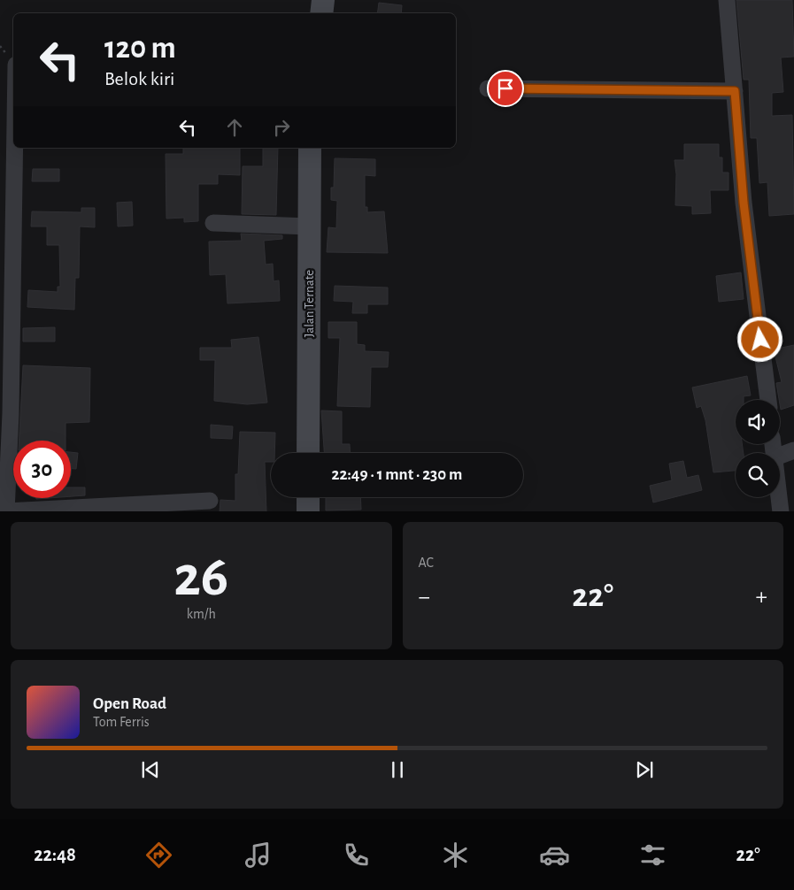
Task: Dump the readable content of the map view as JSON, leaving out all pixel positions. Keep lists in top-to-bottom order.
{
  "streets": {
    "street": ["Jalan Ternate"]
  },
  "page": {
    "turn": ["120 m", "Belok kiri"],
    "limit": "30",
    "trip": "22:49 · 1 mnt · 230 m",
    "tile": [
      ["26", "km/h"],
      "AC"
    ],
    "heat": ["−", "22°", "+"],
    "song": ["Open Road", "Tom Ferris"],
    "tabs": ["22:48", "22°"]
  }
}
